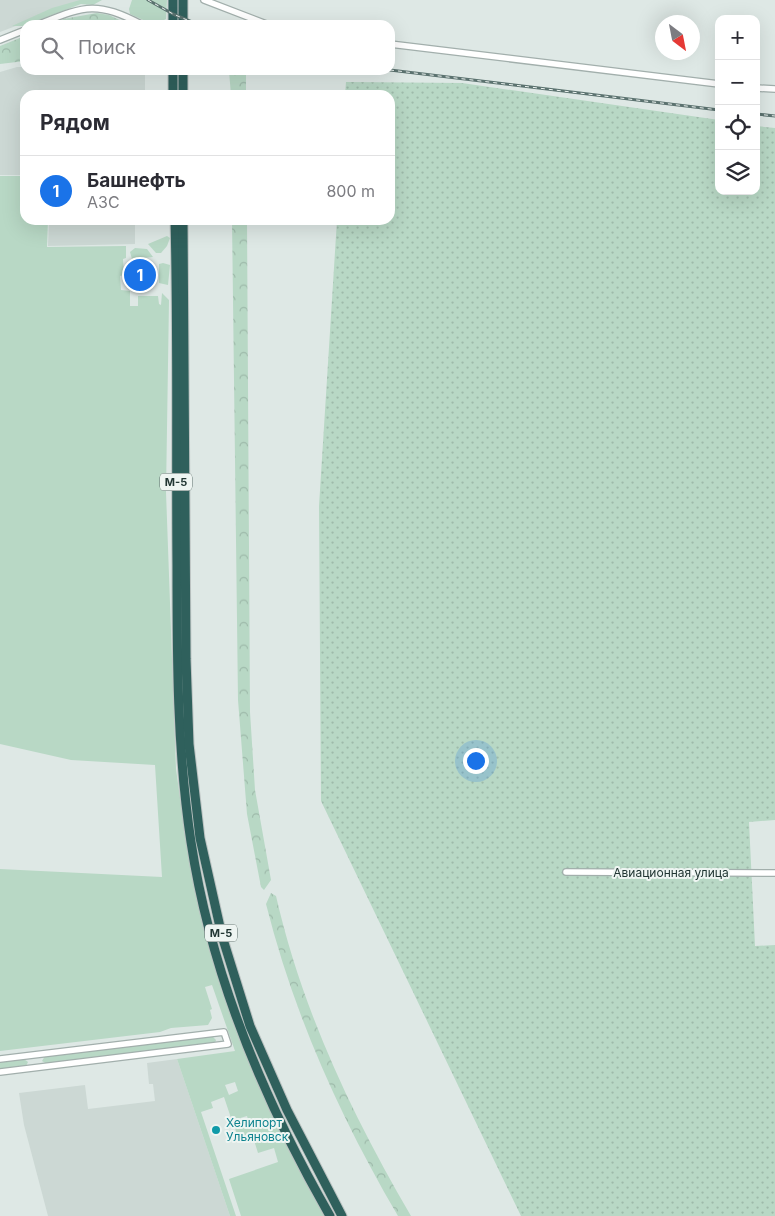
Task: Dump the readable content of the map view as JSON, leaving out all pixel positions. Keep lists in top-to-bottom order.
{
  "streets": {
    "highway": ["М-5"],
    "street": ["Авиационная улица"]
  },
  "places": ["Хелипорт Ульяновск"],
  "north": "bottom right",
  "page": {
    "map_buttons": ["+", "−"],
    "search": "Поиск",
    "heading": "Рядом",
    "list": [
      {
        "mark": "1",
        "name": "Башнефть",
        "note": "АЗС",
        "value": "800 m"
      }
    ],
    "pins": "1"
  }
}
